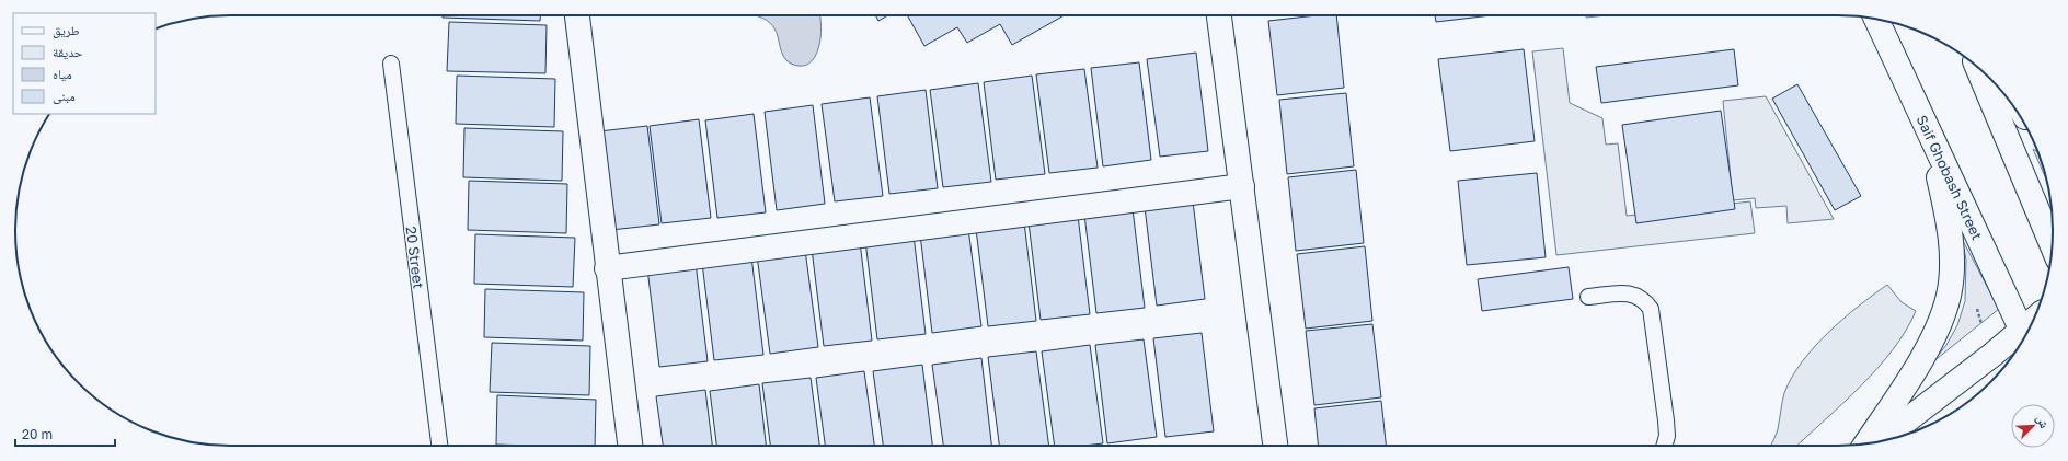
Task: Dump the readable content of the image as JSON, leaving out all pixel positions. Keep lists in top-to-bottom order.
{
  "streets": {
    "street": ["Saif Ghobash Street"],
    "lane": ["20 Street"]
  },
  "legend": [
    "طريق",
    "حديقة",
    "مياه",
    "مبنى"
  ],
  "scale_bar": "20 m",
  "north": "top right"
}
